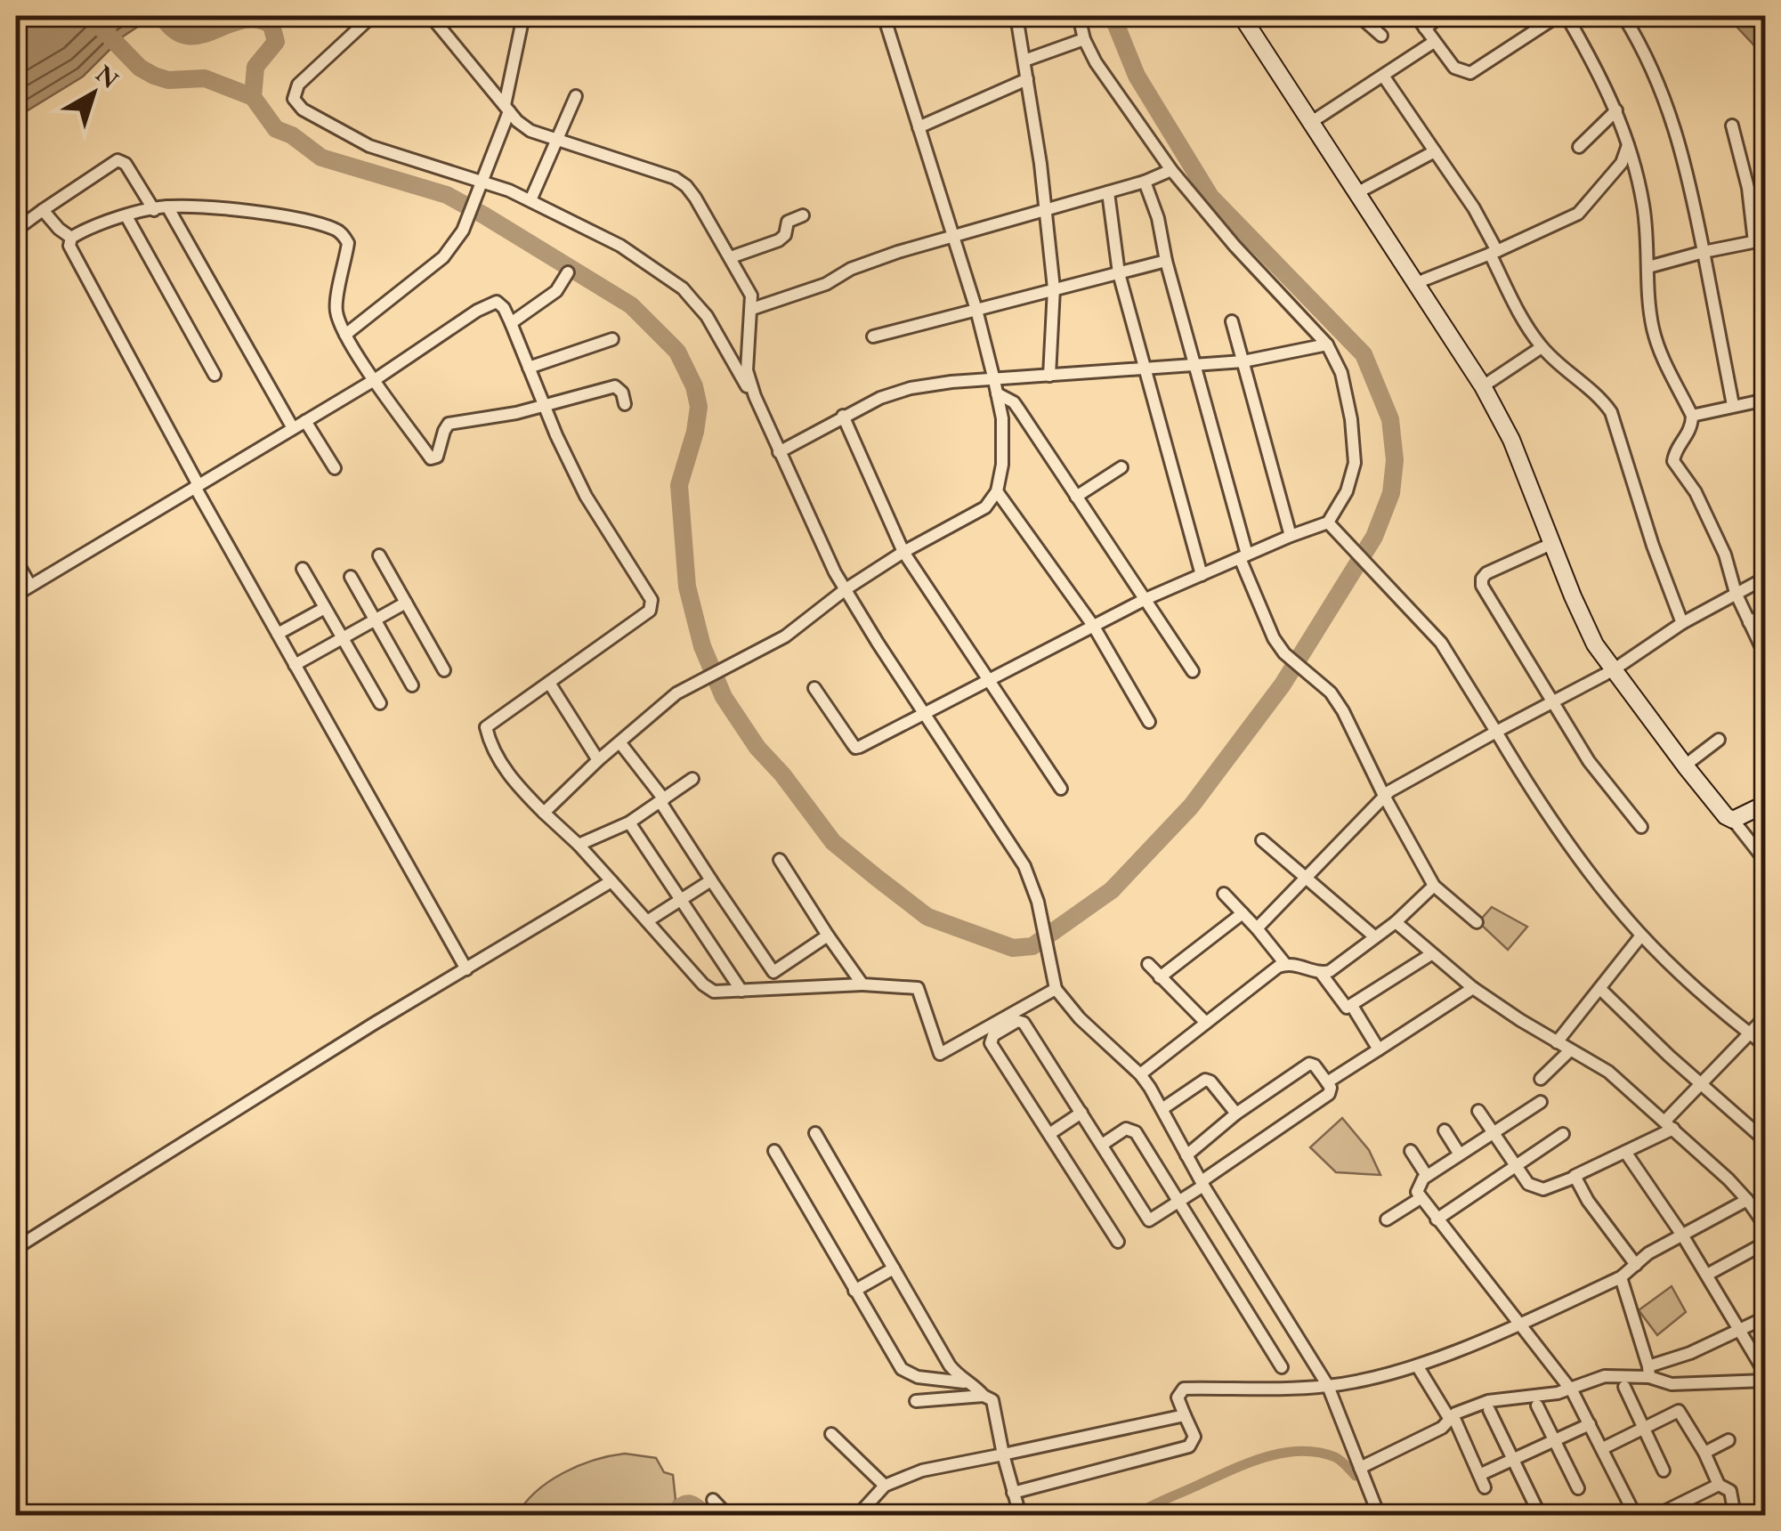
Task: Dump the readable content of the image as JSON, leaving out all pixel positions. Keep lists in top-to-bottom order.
{
  "north": "top right"
}
